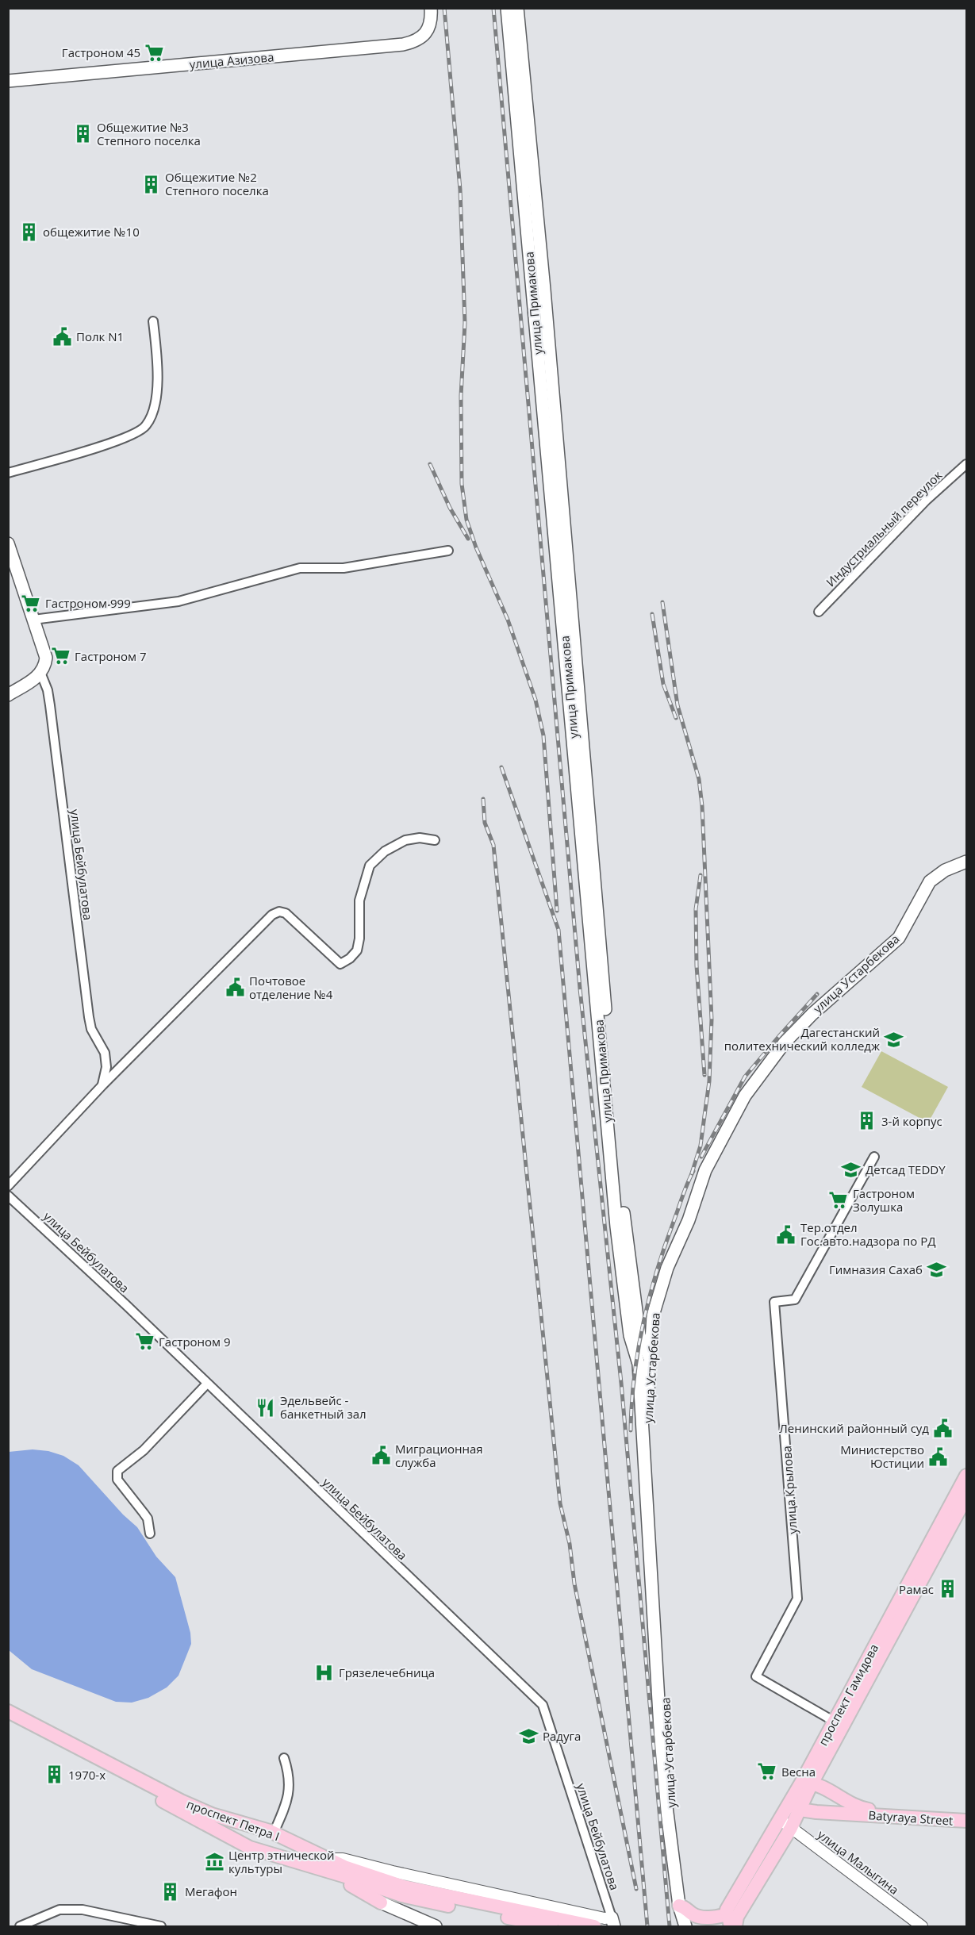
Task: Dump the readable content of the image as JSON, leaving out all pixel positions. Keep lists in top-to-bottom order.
{
  "streets": {
    "main road": [
      "улица Азизова",
      "улица Примакова",
      "улица Устарбекова",
      "проспект Гамидова",
      "Batyraya Street",
      "проспект Петра I"
    ],
    "street": [
      "Индустриальный переулок",
      "улица Бейбулатова",
      "улица Крылова",
      "улица Малыгина"
    ]
  },
  "crossings": [
    ["улица Бейбулатова", "проспект Петра I"],
    ["улица Крылова", "проспект Гамидова"],
    ["проспект Гамидова", "Batyraya Street"],
    ["проспект Гамидова", "улица Малыгина"]
  ],
  "places": {
    "supermarket": [
      "Гастроном 45",
      "Гастроном 999",
      "Гастроном 7",
      "Гастроном Золушка",
      "Гастроном 9",
      "Весна"
    ],
    "building": [
      "Общежитие №3 Степного поселка",
      "Общежитие №2 Степного поселка",
      "общежитие №10",
      "3-й корпус",
      "Рамас",
      "1970-х",
      "Мегафон"
    ],
    "public building": [
      "Полк N1",
      "Почтовое отделение №4",
      "Тер.отдел Гос.авто.надзора по РД",
      "Ленинский районный суд",
      "Миграционная служба",
      "Министерство Юстиции"
    ],
    "school or university": [
      "Дагестанский политехнический колледж",
      "Детсад TEDDY",
      "Гимназия Сахаб",
      "Радуга"
    ],
    "restaurant": ["Эдельвейс - банкетный зал"],
    "hospital": ["Грязелечебница"],
    "museum": ["Центр этнической культуры"]
  }
}
